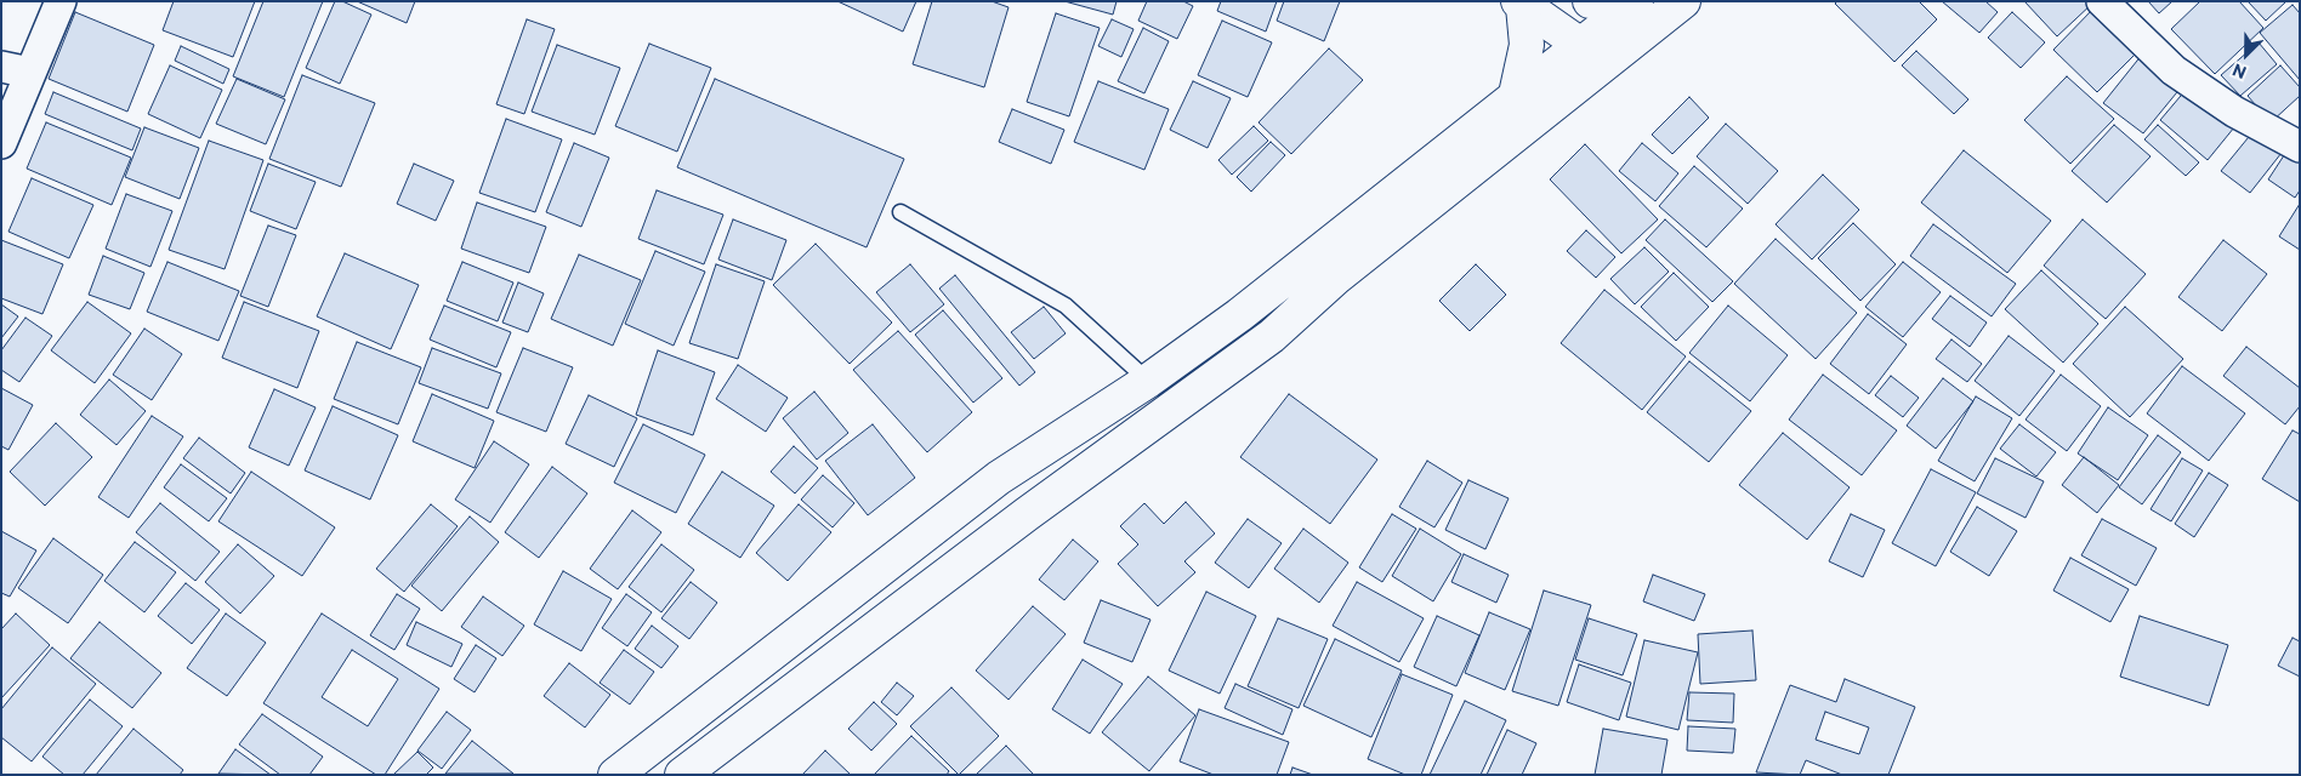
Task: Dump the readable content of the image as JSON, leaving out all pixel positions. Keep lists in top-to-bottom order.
{
  "north": "bottom left"
}
